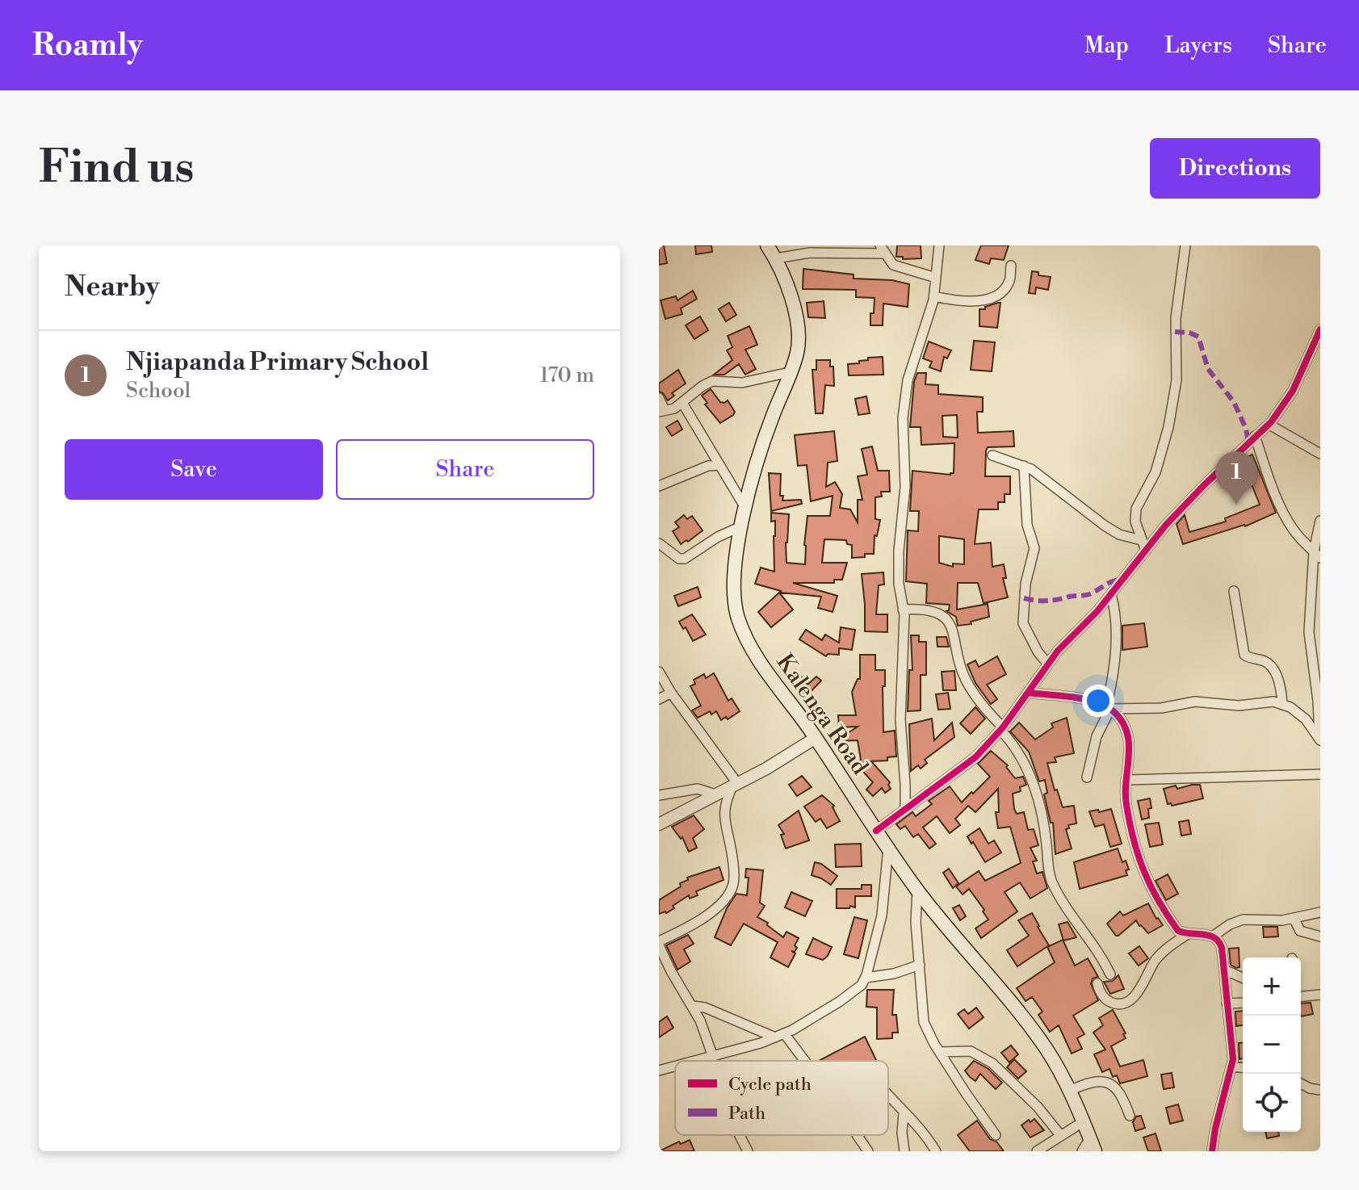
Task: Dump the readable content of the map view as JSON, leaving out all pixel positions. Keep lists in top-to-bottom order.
{
  "streets": {
    "main road": ["Kalenga Road"]
  },
  "legend": ["Cycle path", "Path"],
  "page": {
    "header": "Roamly",
    "nav": ["Map", "Layers", "Share"],
    "buttons": [
      "Directions",
      ["Save", "Share"]
    ],
    "title": "Find us",
    "heading": "Nearby",
    "list": [
      {
        "mark": "1",
        "name": "Njiapanda Primary School",
        "note": "School",
        "value": "170 m"
      }
    ],
    "pins": "1",
    "map_buttons": ["+", "−"]
  }
}
